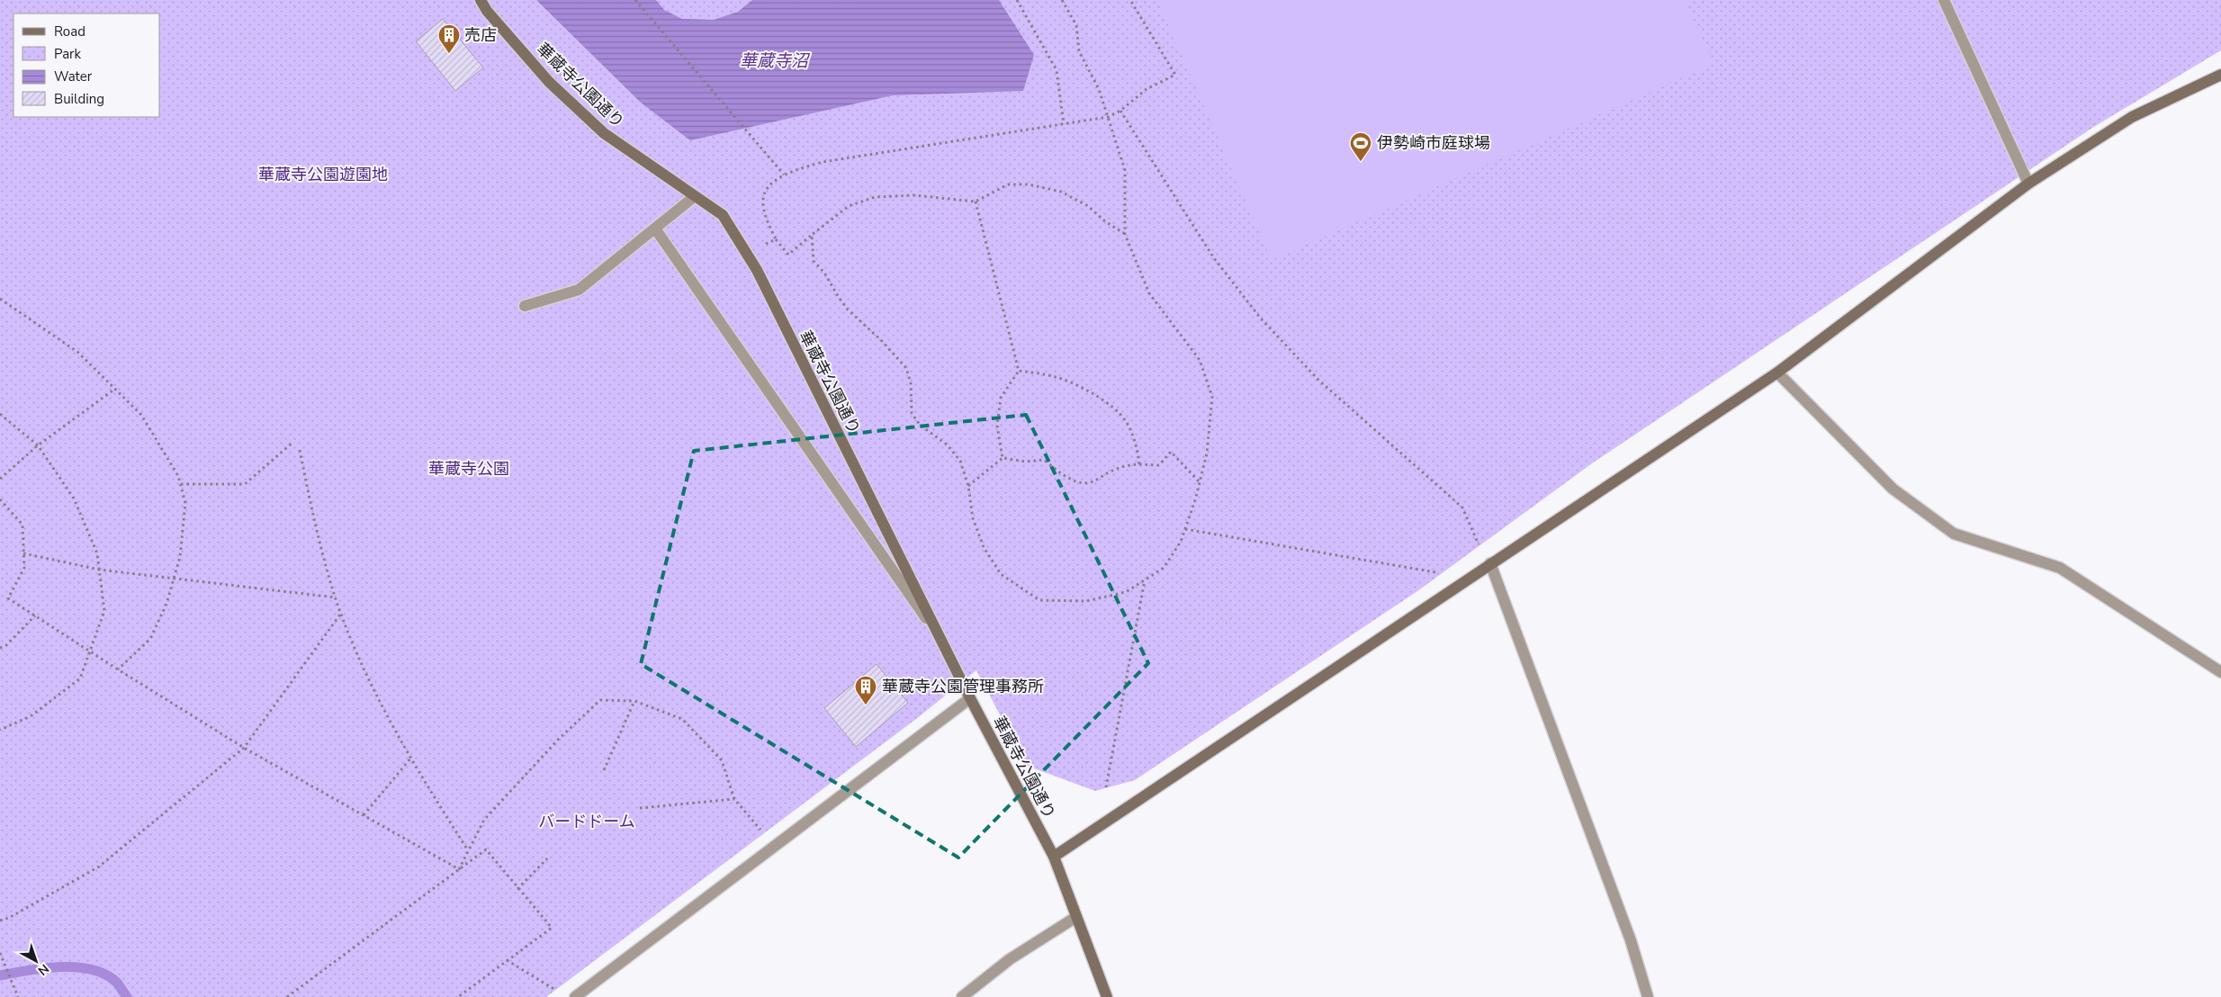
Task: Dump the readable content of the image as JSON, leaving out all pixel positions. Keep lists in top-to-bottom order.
{
  "streets": {
    "street": ["華蔵寺公園通り"]
  },
  "water": ["華蔵寺沼"],
  "parks": ["華蔵寺公園遊園地", "華蔵寺公園", "バードドーム"],
  "places": {
    "building": ["売店", "華蔵寺公園管理事務所"],
    "sports": ["伊勢崎市庭球場"]
  },
  "legend": [
    "Road",
    "Park",
    "Water",
    "Building"
  ],
  "north": "bottom right"
}
